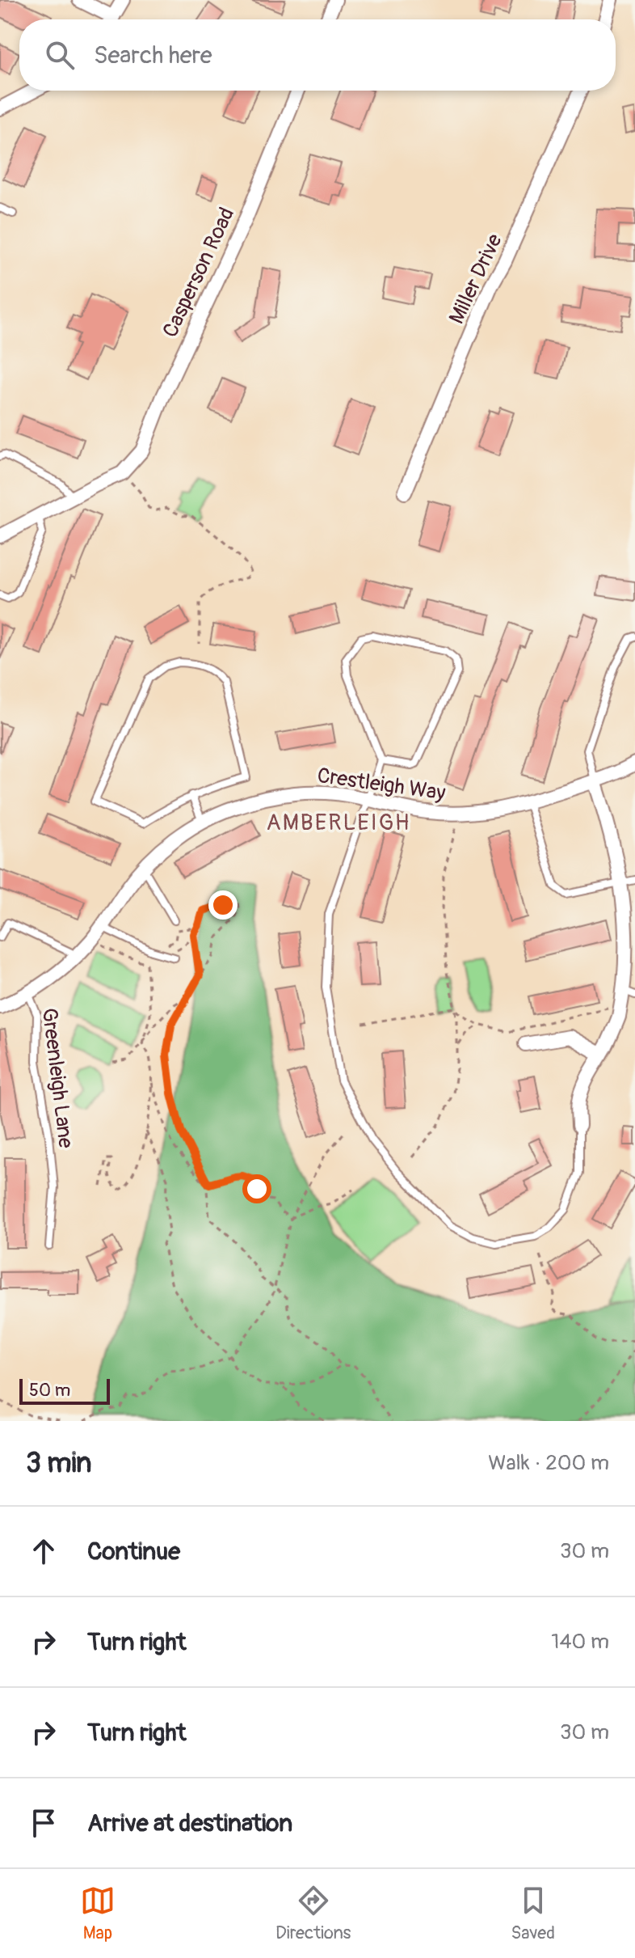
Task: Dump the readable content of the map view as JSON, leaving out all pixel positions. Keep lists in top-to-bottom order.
{
  "streets": {
    "street": ["Casperson Road", "Miller Drive", "Crestleigh Way"],
    "lane": ["Greenleigh Lane"]
  },
  "crossings": [
    ["Crestleigh Way", "Greenleigh Lane"]
  ],
  "districts": ["AMBERLEIGH"],
  "scale_bar": "50 m",
  "page": {
    "search": "Search here",
    "scale": "50 m",
    "heading": ["3 min", "Walk · 200 m"],
    "list": [
      ["Continue", "30 m"],
      ["Turn right", "140 m"],
      ["Turn right", "30 m"],
      "Arrive at destination"
    ],
    "nav": ["Map", "Directions", "Saved"]
  }
}
